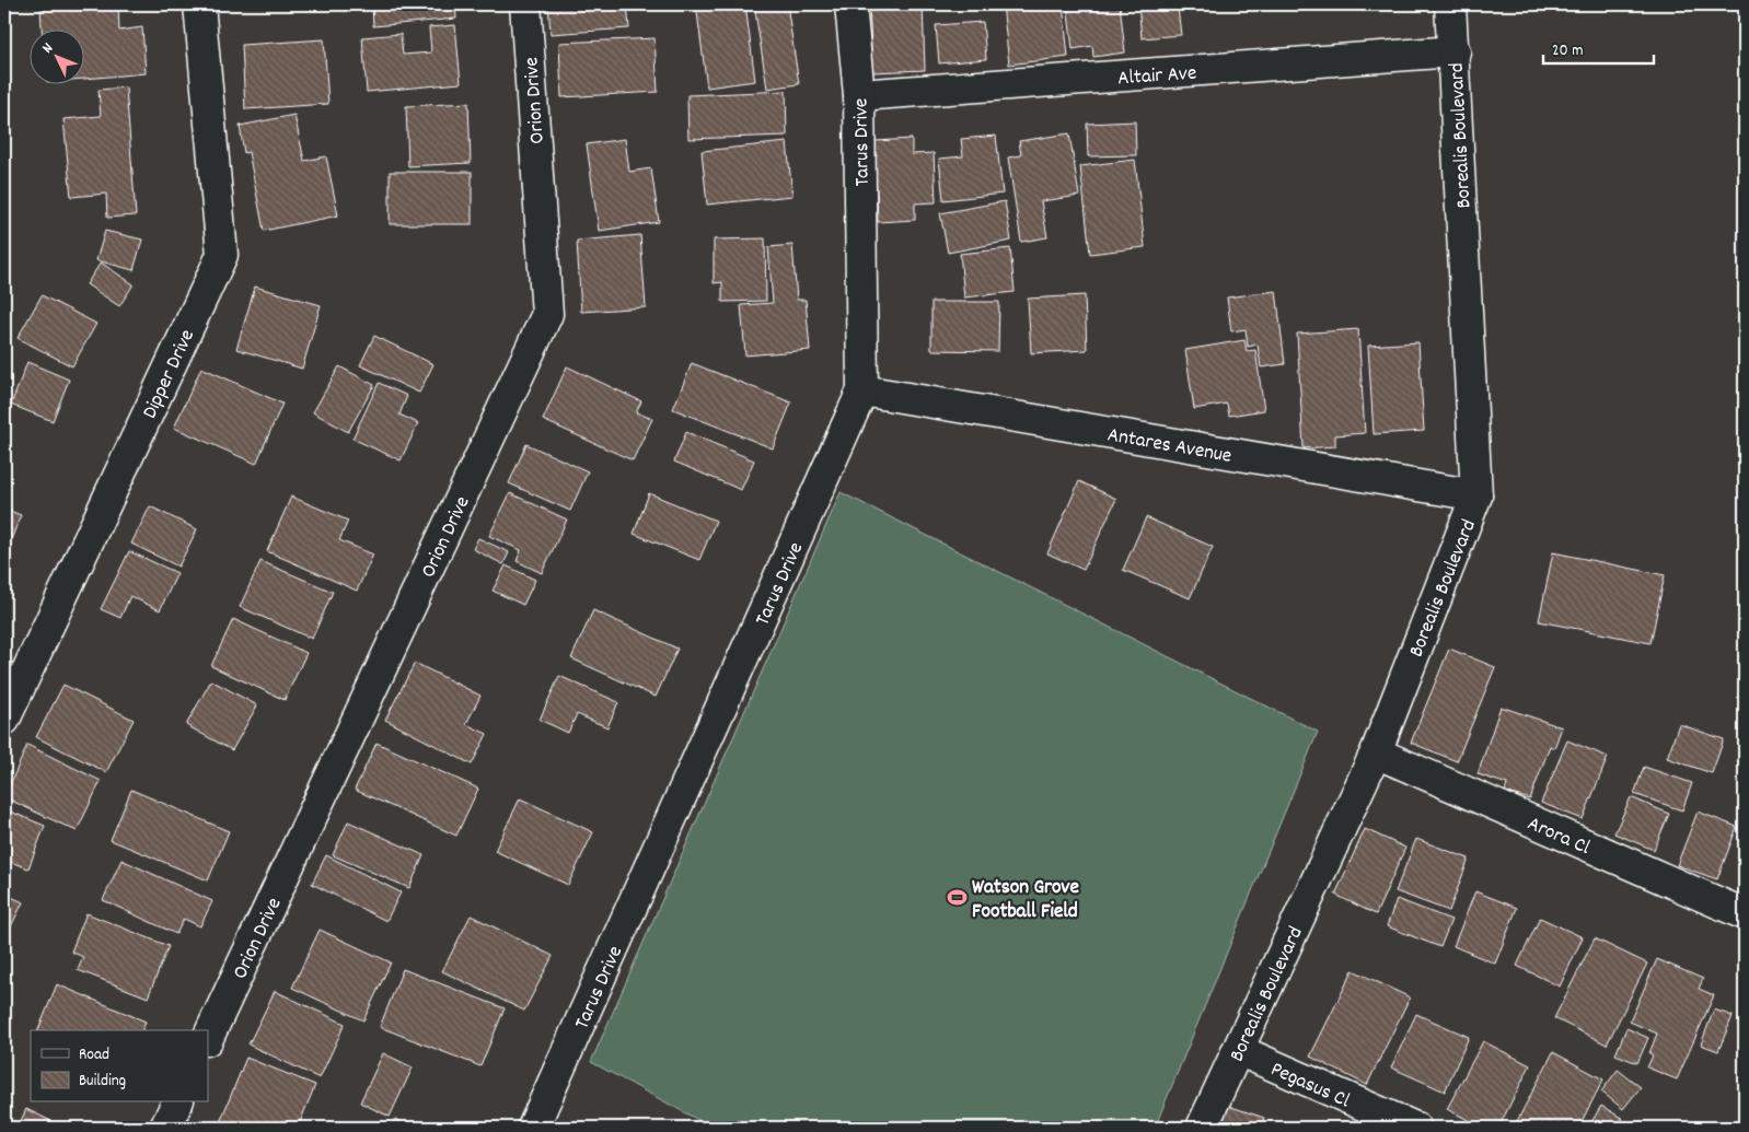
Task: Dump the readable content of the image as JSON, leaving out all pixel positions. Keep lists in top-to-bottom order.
{
  "streets": {
    "street": [
      "Altair Ave",
      "Orion Drive",
      "Borealis Boulevard",
      "Tarus Drive",
      "Dipper Drive",
      "Antares Avenue",
      "Arora Cl",
      "Pegasus Cl"
    ]
  },
  "crossings": [
    ["Altair Ave", "Borealis Boulevard"],
    ["Altair Ave", "Tarus Drive"],
    ["Borealis Boulevard", "Antares Avenue"],
    ["Borealis Boulevard", "Arora Cl"],
    ["Borealis Boulevard", "Pegasus Cl"],
    ["Tarus Drive", "Antares Avenue"]
  ],
  "places": {
    "sports": ["Watson Grove Football Field"]
  },
  "legend": ["Road", "Building"],
  "scale_bar": "20 m",
  "north": "top left"
}
